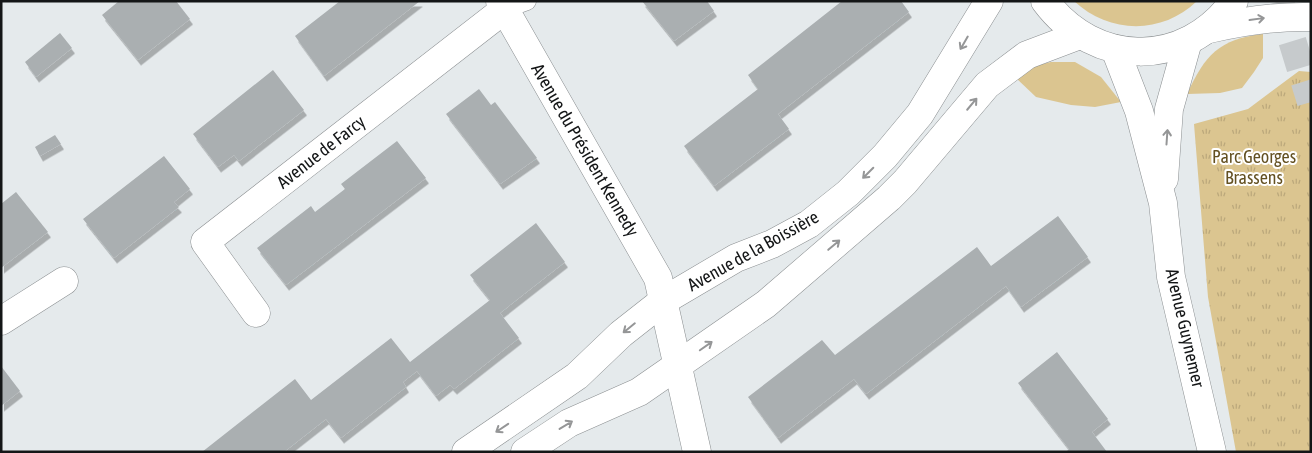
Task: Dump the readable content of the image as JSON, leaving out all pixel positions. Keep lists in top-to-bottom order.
{
  "streets": {
    "street": [
      "Avenue du Président Kennedy",
      "Avenue de Farcy",
      "Avenue de la Boissière",
      "Avenue Guynemer"
    ]
  },
  "crossings": [
    ["Avenue du Président Kennedy", "Avenue de Farcy"],
    ["Avenue du Président Kennedy", "Avenue de la Boissière"]
  ],
  "parks": ["Parc Georges Brassens"]
}
